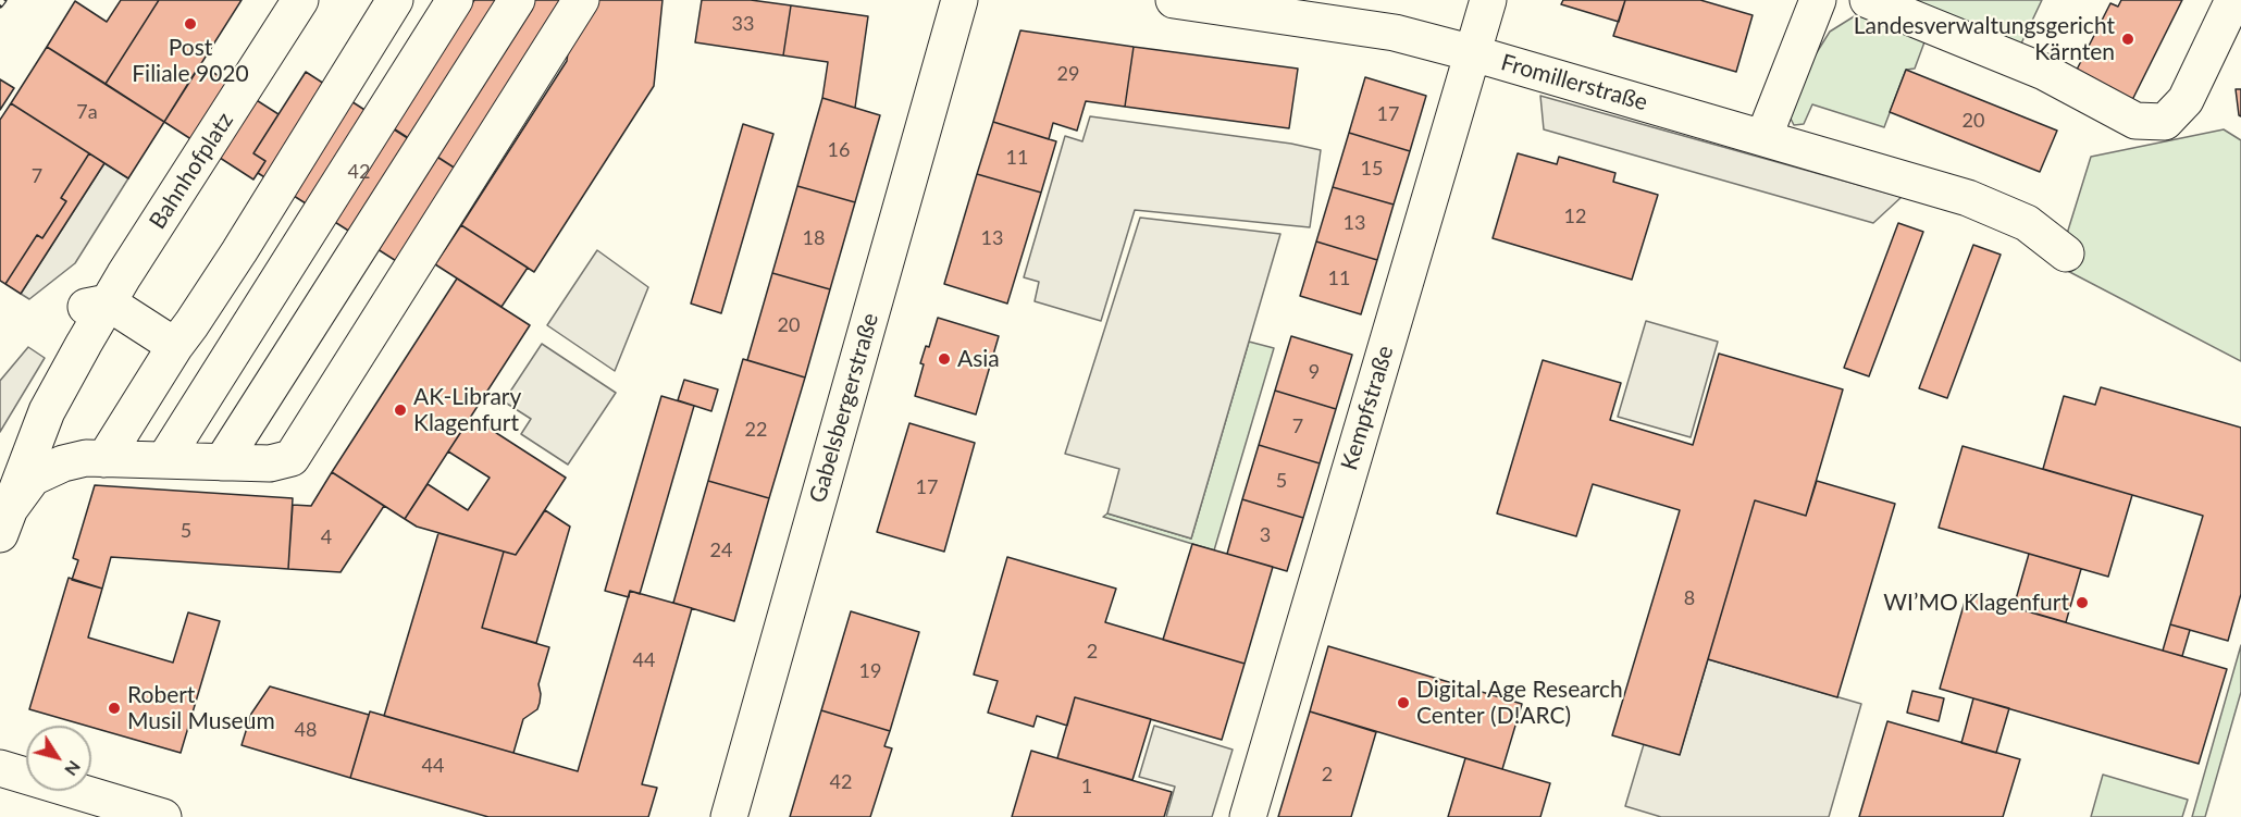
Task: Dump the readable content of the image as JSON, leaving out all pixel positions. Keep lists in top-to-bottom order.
{
  "streets": {
    "street": [
      "Fromillerstraße",
      "Bahnhofplatz",
      "Gabelsbergerstraße",
      "Kempfstraße"
    ]
  },
  "crossings": [
    ["Fromillerstraße", "Kempfstraße"]
  ],
  "places": [
    "Post Filiale 9020",
    "Landesverwaltungsgericht Kärnten",
    "Asia",
    "AK-Library Klagenfurt",
    "WI’MO Klagenfurt",
    "Digital Age Research Center (D!ARC)",
    "Robert Musil Museum"
  ],
  "house_numbers": [
    "33",
    "29",
    "7a",
    "17",
    "20",
    "16",
    "11",
    "15",
    "42",
    "7",
    "12",
    "13",
    "18",
    "13",
    "11",
    "20",
    "9",
    "7",
    "22",
    "5",
    "17",
    "5",
    "3",
    "4",
    "24",
    "8",
    "2",
    "44",
    "19",
    "48",
    "44",
    "2",
    "42",
    "1"
  ],
  "north": "bottom right"
}
